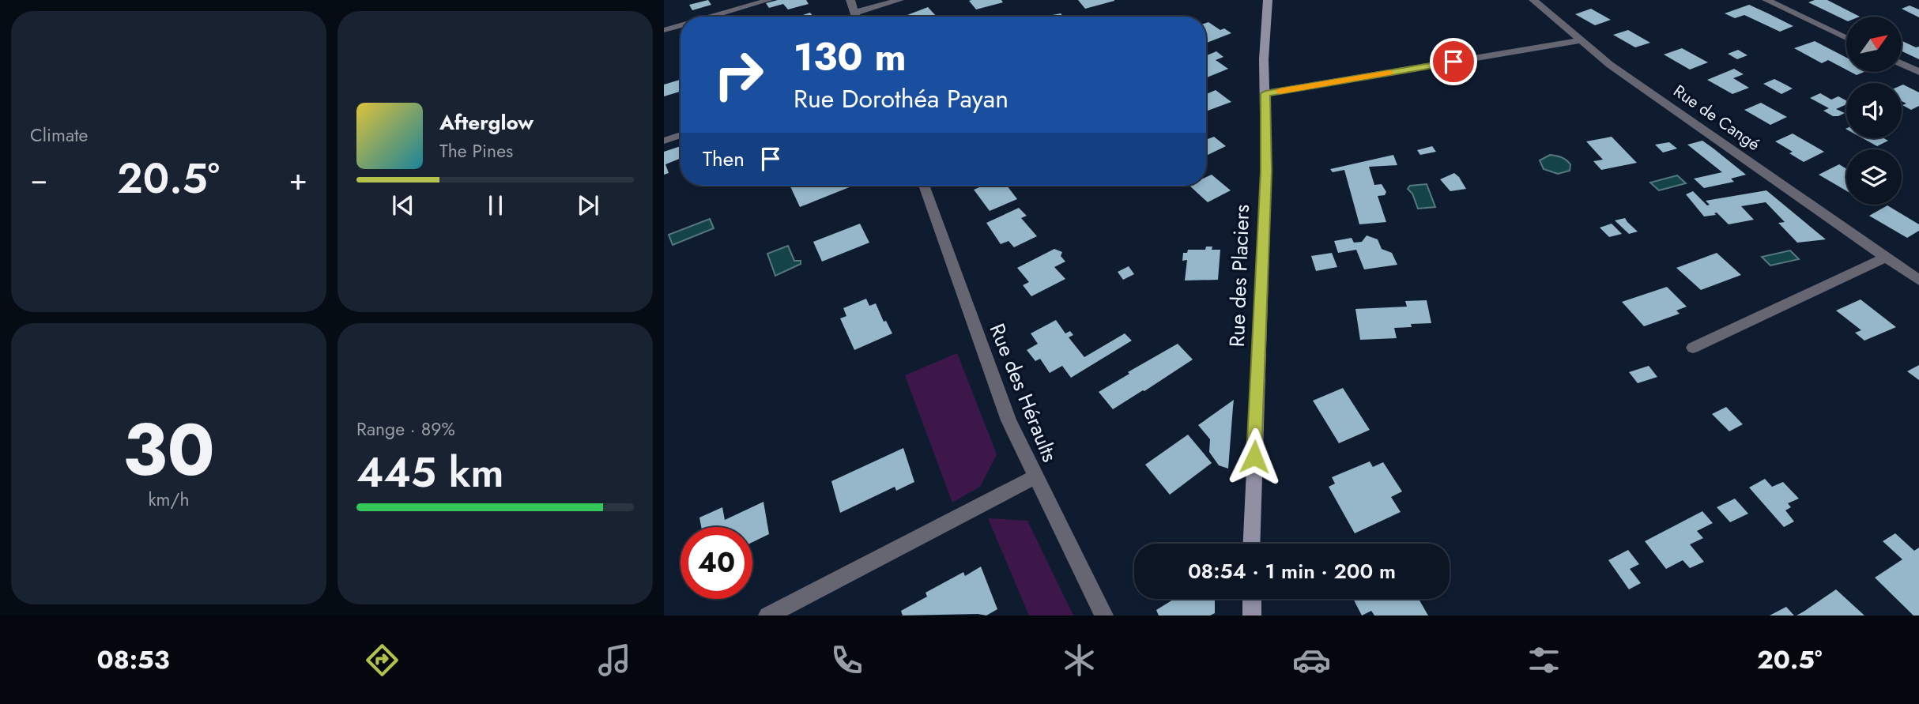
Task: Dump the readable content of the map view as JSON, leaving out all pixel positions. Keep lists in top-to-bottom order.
{
  "streets": {
    "street": ["Rue de Cangé", "Rue des Placiers", "Rue des Héraults"]
  },
  "north": "top right",
  "page": {
    "tile": [
      "Climate",
      ["30", "km/h"],
      ["Range · 89%", "445 km"]
    ],
    "turn": ["130 m", "Rue Dorothéa Payan"],
    "song": ["Afterglow", "The Pines"],
    "then": "Then",
    "heat": ["−", "20.5°", "+"],
    "limit": "40",
    "trip": "08:54 · 1 min · 200 m",
    "tabs": ["08:53", "20.5°"]
  }
}
